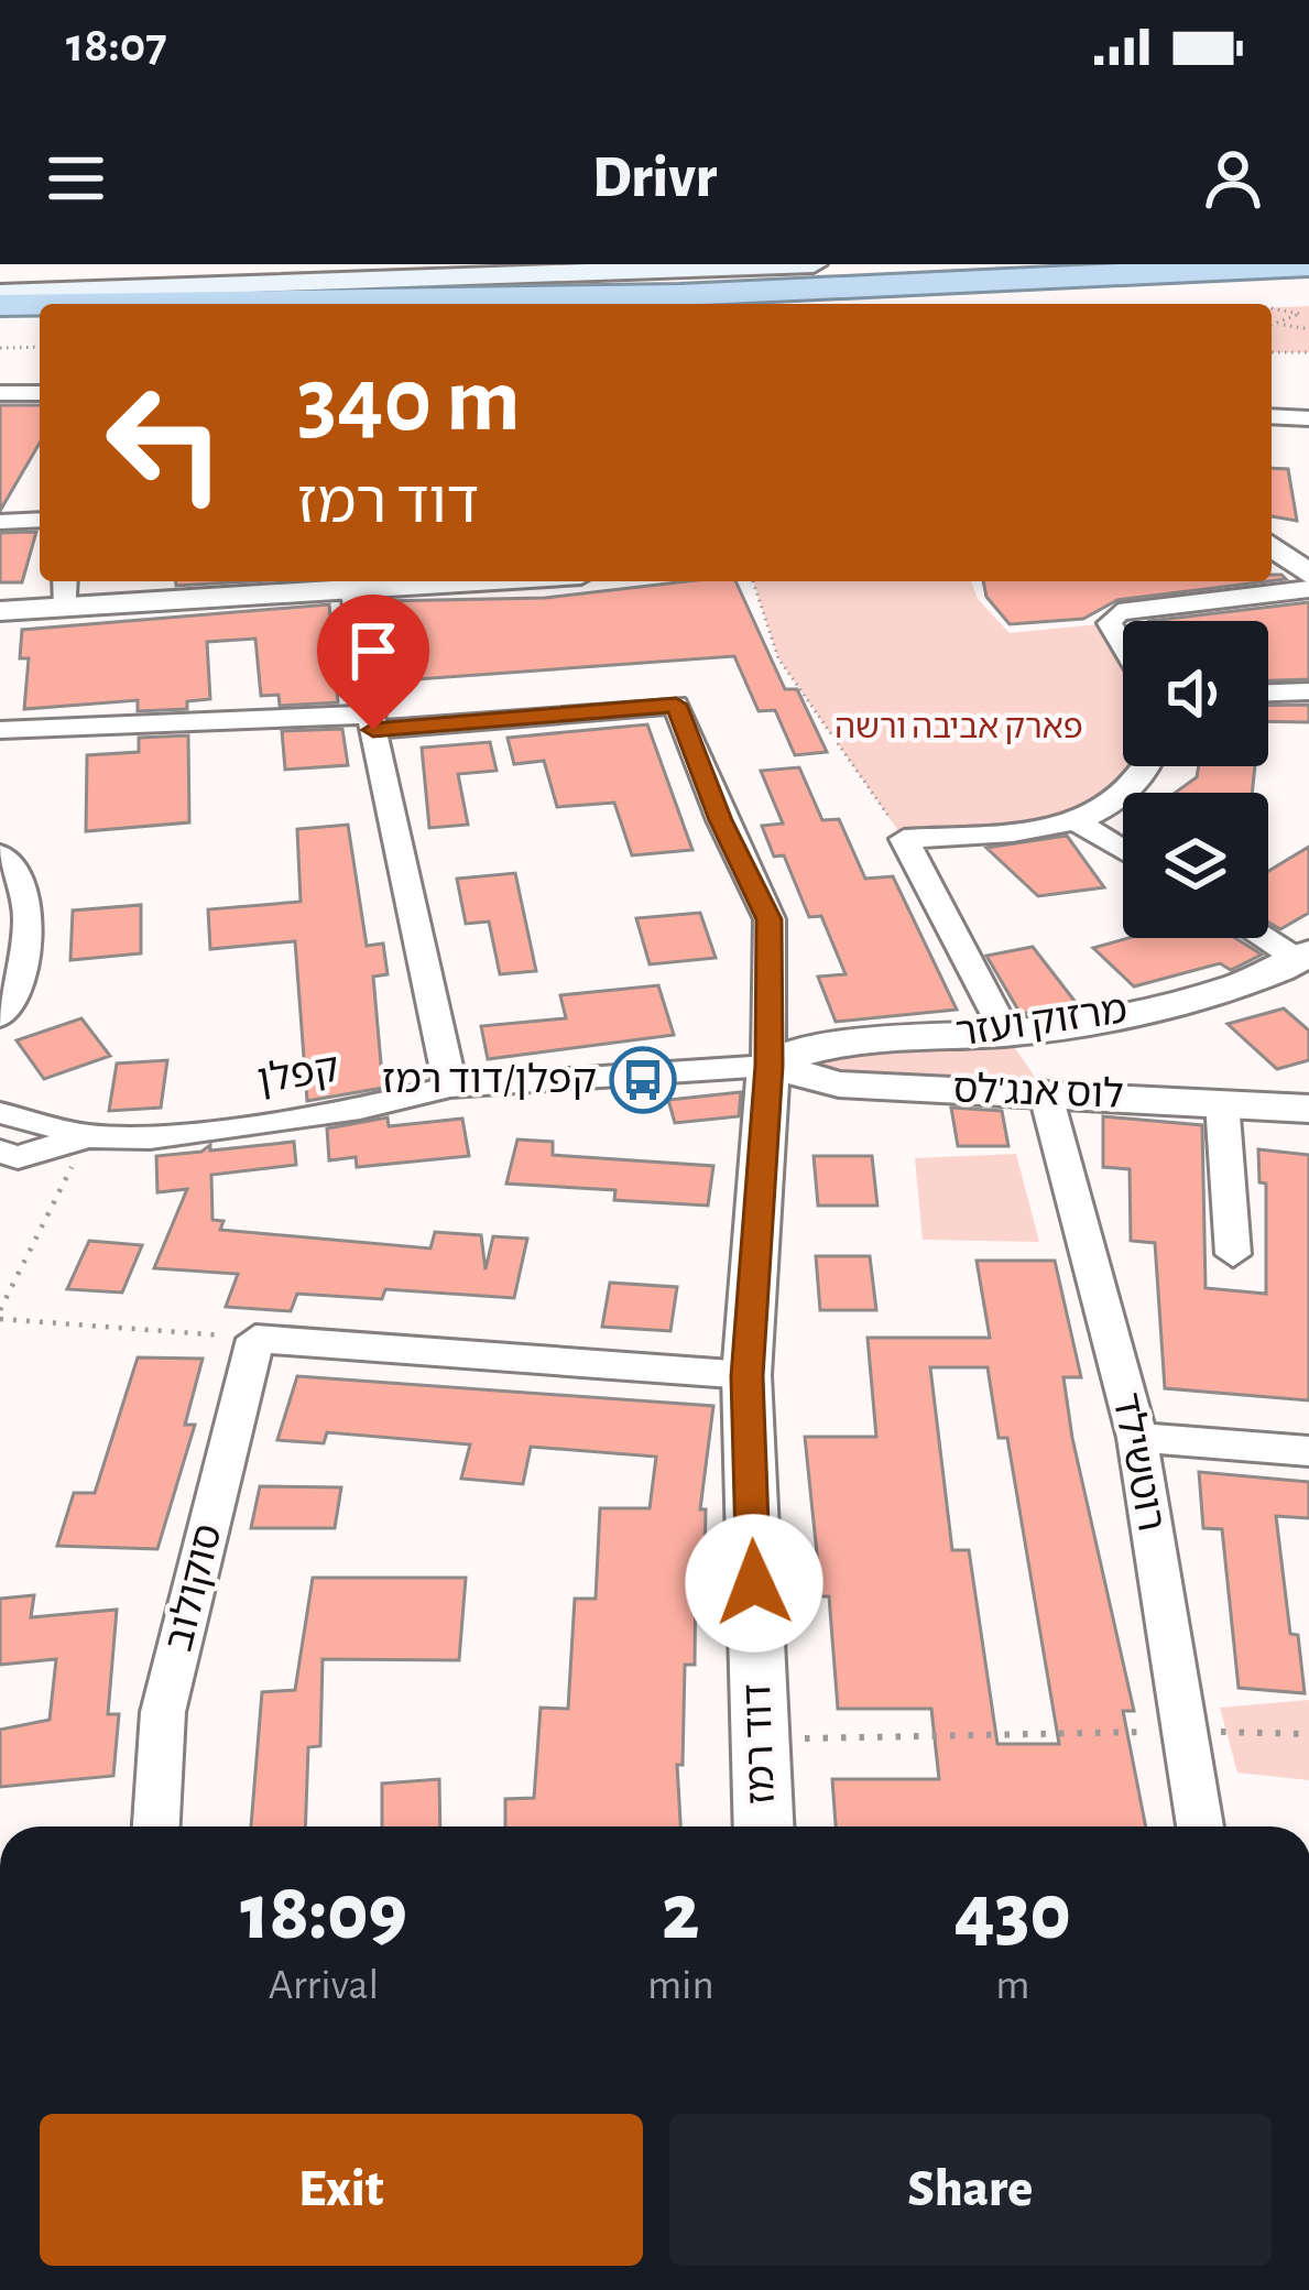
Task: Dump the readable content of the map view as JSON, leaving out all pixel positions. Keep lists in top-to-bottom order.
{
  "streets": {
    "street": [
      "מרזוק ועזר",
      "קפלן",
      "לוס אנג'לס",
      "רוטשילד",
      "סוקולוב",
      "דוד רמז"
    ]
  },
  "crossings": [
    ["מרזוק ועזר", "קפלן"],
    ["מרזוק ועזר", "לוס אנג'לס"],
    ["מרזוק ועזר", "דוד רמז"],
    ["קפלן", "לוס אנג'לס"],
    ["קפלן", "דוד רמז"],
    ["לוס אנג'לס", "רוטשילד"],
    ["לוס אנג'לס", "דוד רמז"]
  ],
  "parks": ["פארק אביבה ורשה"],
  "places": {
    "bus stop": ["קפלן/דוד רמז"]
  },
  "page": {
    "status": "18:07",
    "header": "Drivr",
    "turn": ["340 m", "דוד רמז"],
    "eta": [
      "18:09",
      "Arrival",
      "2",
      "min",
      "430",
      "m"
    ],
    "buttons": ["Exit", "Share"]
  }
}
